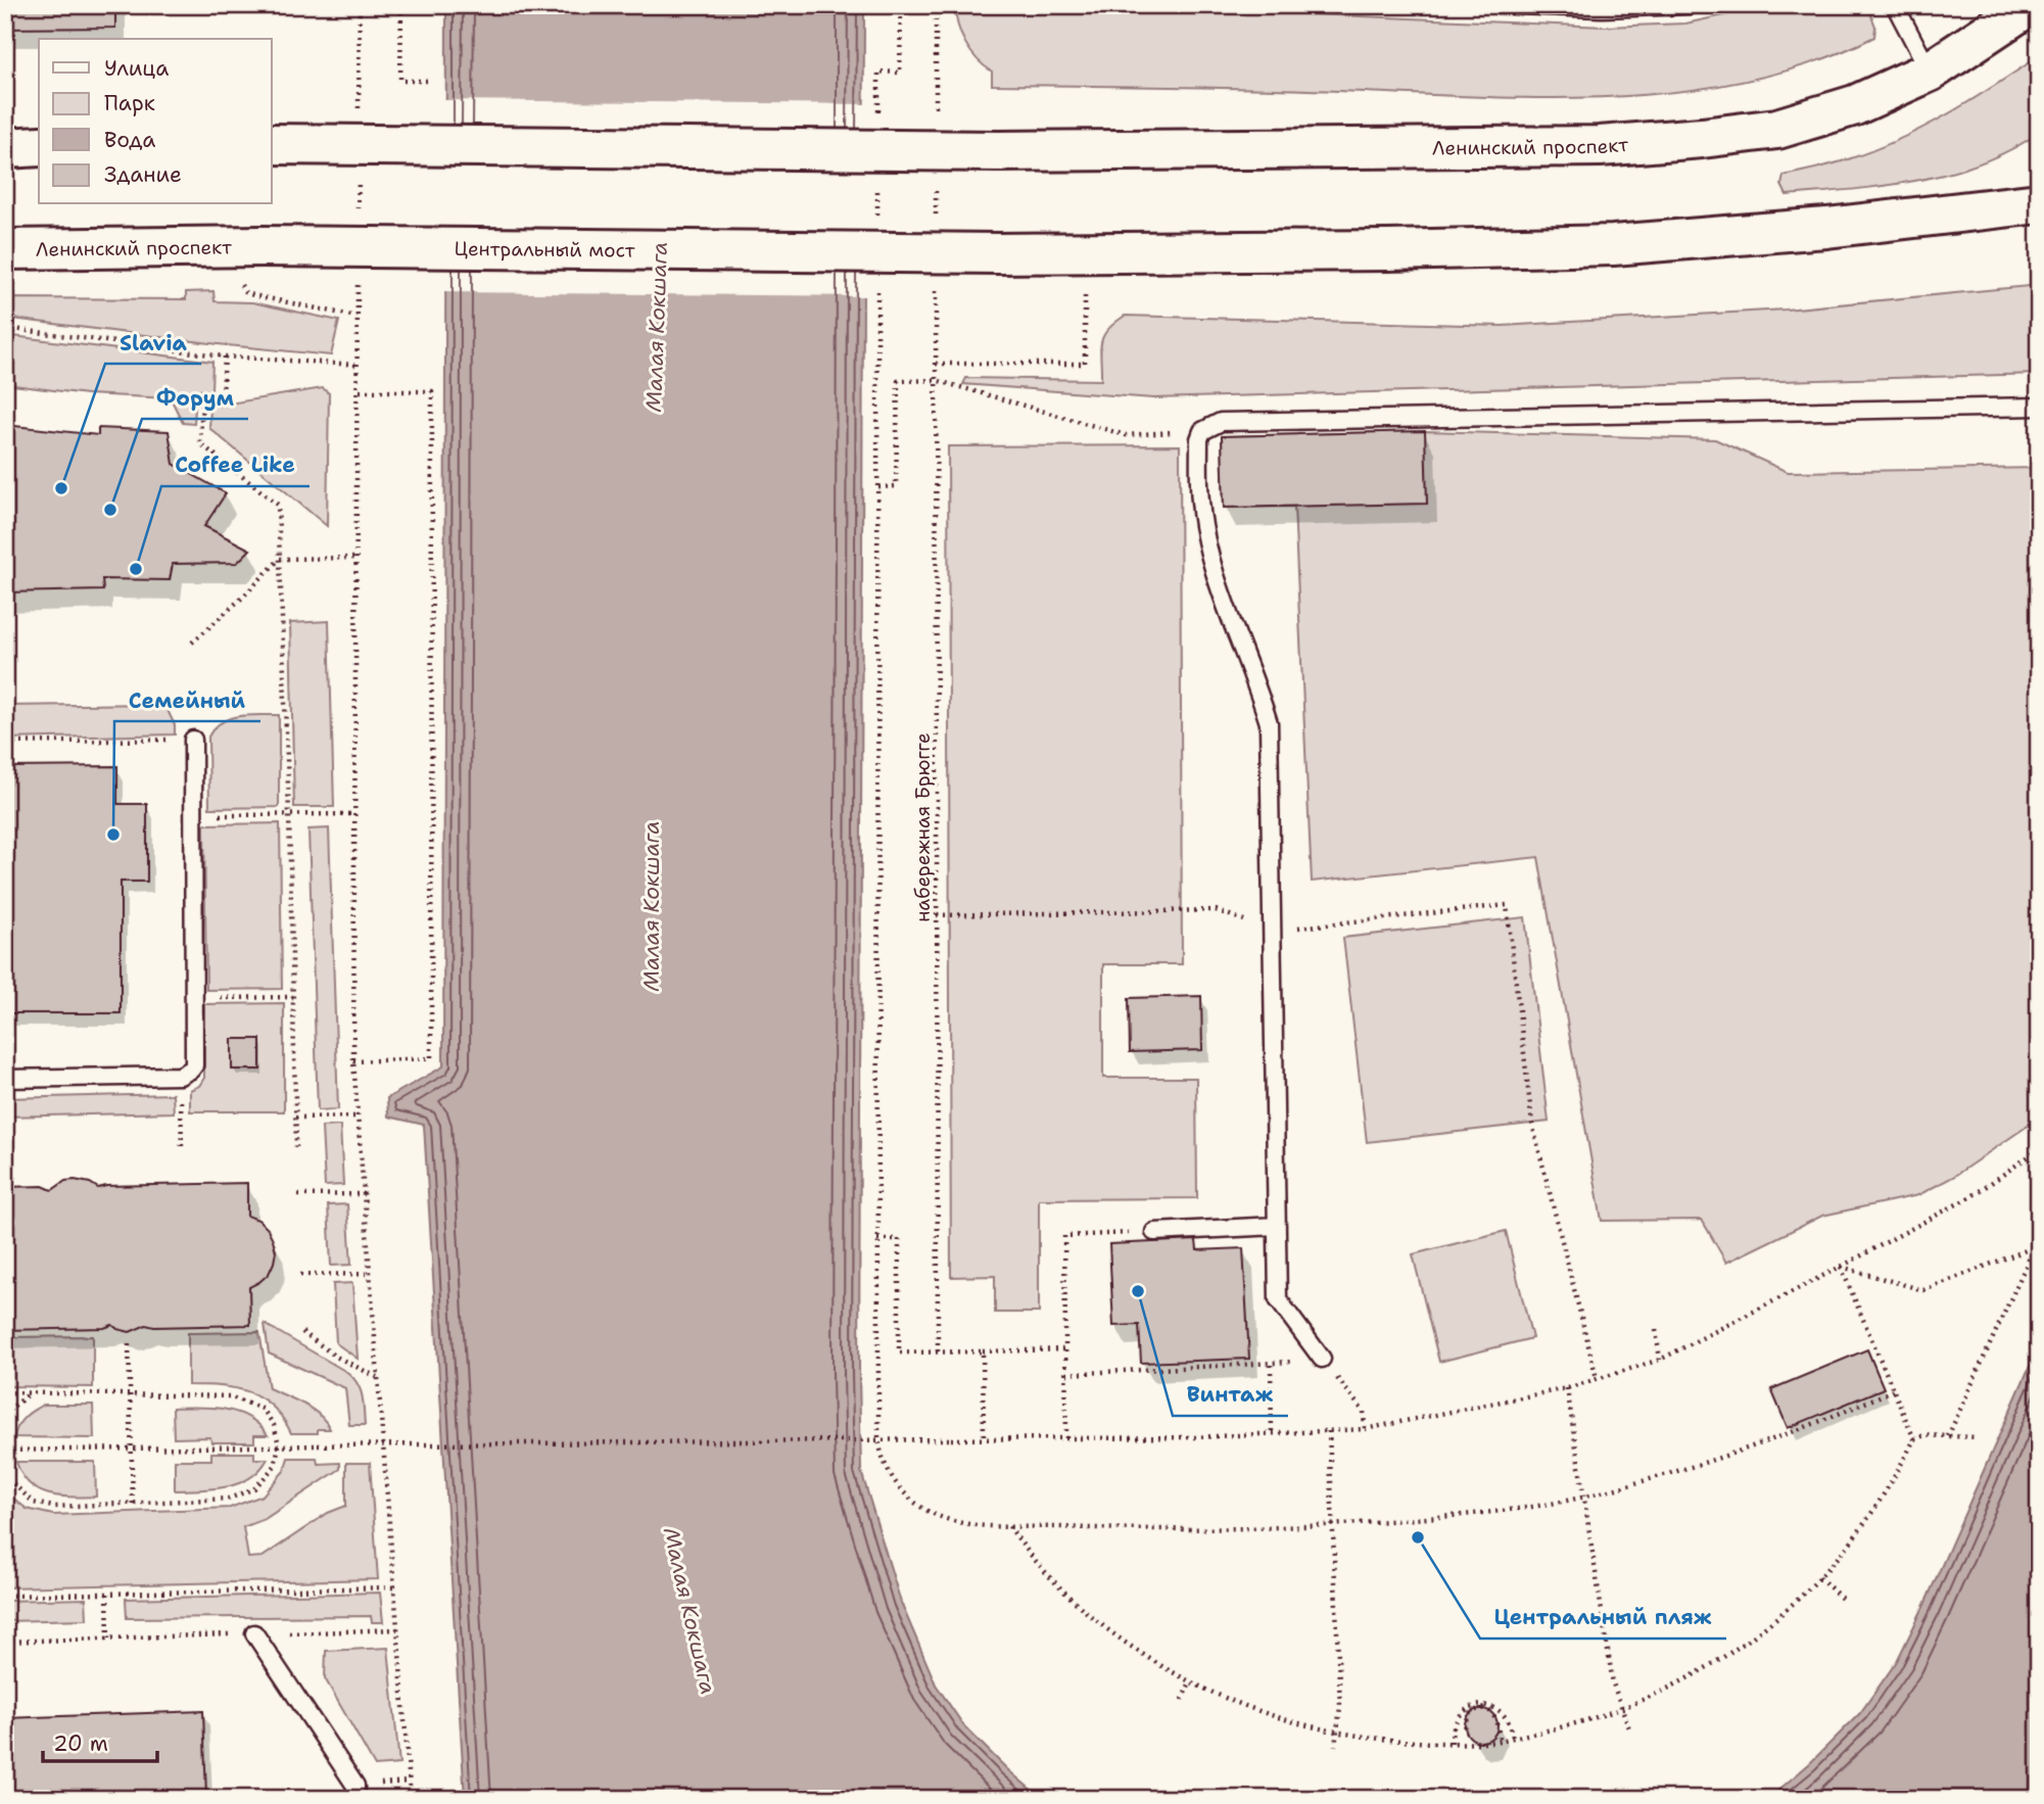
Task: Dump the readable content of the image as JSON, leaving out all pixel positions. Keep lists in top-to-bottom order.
{
  "streets": {
    "main road": ["Ленинский проспект", "Центральный мост"],
    "path": ["набережная Брюгге"]
  },
  "crossings": [
    ["Ленинский проспект", "Центральный мост"]
  ],
  "water": ["Малая Кокшага"],
  "places": [
    "Slavia",
    "Форум",
    "Coffee Like",
    "Семейный",
    "Винтаж",
    "Центральный пляж"
  ],
  "legend": [
    "Улица",
    "Парк",
    "Вода",
    "Здание"
  ],
  "scale_bar": "20 m"
}
